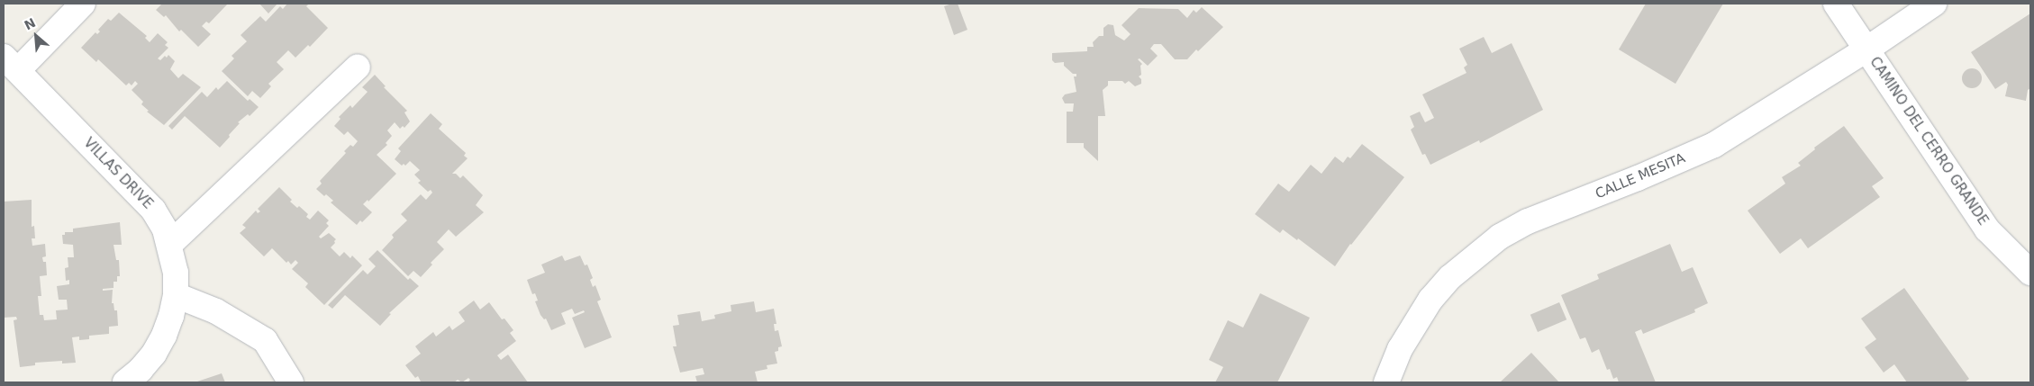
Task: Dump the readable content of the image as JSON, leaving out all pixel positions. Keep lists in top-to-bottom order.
{
  "streets": {
    "street": ["CAMINO DEL CERRO GRANDE", "VILLAS DRIVE", "CALLE MESITA"]
  },
  "crossings": [
    ["CAMINO DEL CERRO GRANDE", "CALLE MESITA"]
  ],
  "north": "top left"
}
